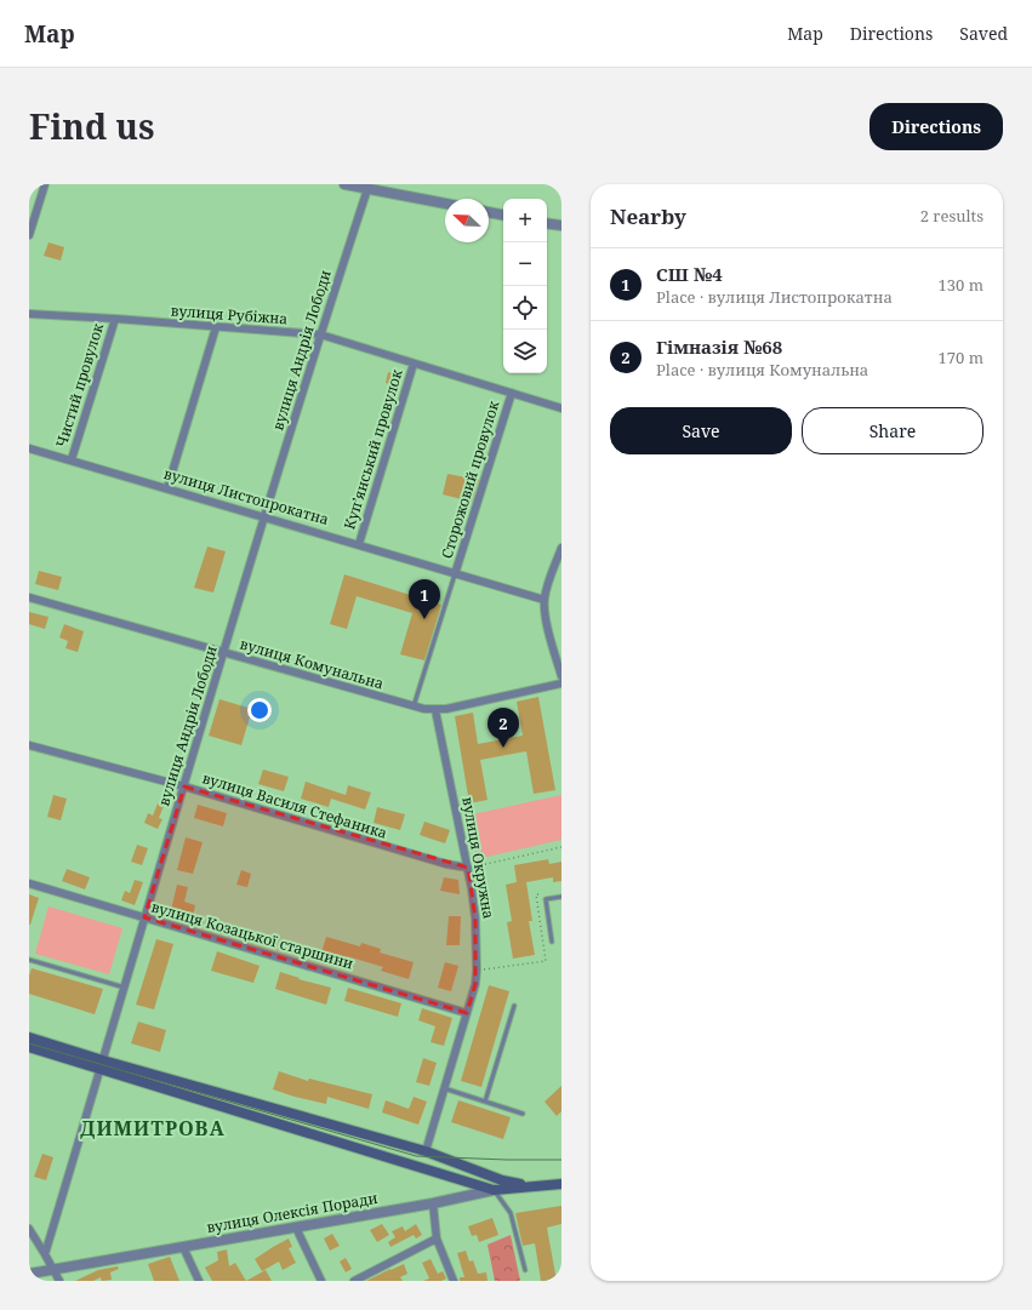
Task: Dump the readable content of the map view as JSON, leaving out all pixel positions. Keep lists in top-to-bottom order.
{
  "streets": {
    "main road": ["вулиця Олексія Поради"],
    "street": [
      "вулиця Рубіжна",
      "вулиця Андрія Лободи",
      "Чистий провулок",
      "Куп’янський провулок",
      "Сторожовий провулок",
      "вулиця Листопрокатна",
      "вулиця Комунальна",
      "вулиця Василя Стефаника",
      "вулиця Окружна",
      "вулиця Козацької старшини"
    ]
  },
  "crossings": [
    ["вулиця Рубіжна", "вулиця Андрія Лободи"],
    ["вулиця Рубіжна", "Чистий провулок"],
    ["вулиця Рубіжна", "Куп’янський провулок"],
    ["вулиця Рубіжна", "Сторожовий провулок"],
    ["вулиця Андрія Лободи", "вулиця Листопрокатна"],
    ["вулиця Андрія Лободи", "вулиця Комунальна"],
    ["вулиця Андрія Лободи", "вулиця Василя Стефаника"],
    ["вулиця Андрія Лободи", "вулиця Козацької старшини"],
    ["Чистий провулок", "вулиця Листопрокатна"],
    ["Куп’янський провулок", "вулиця Листопрокатна"],
    ["Сторожовий провулок", "вулиця Листопрокатна"],
    ["вулиця Комунальна", "вулиця Окружна"],
    ["вулиця Василя Стефаника", "вулиця Окружна"],
    ["вулиця Окружна", "вулиця Козацької старшини"]
  ],
  "districts": ["ДИМИТРОВА"],
  "north": "top left",
  "page": {
    "header": "Map",
    "nav": ["Map", "Directions", "Saved"],
    "title": "Find us",
    "buttons": [
      "Directions",
      ["Save", "Share"]
    ],
    "heading": ["Nearby", "2 results"],
    "map_buttons": ["+", "−"],
    "list": [
      {
        "mark": "1",
        "name": "СШ №4",
        "note": "Place · вулиця Листопрокатна",
        "value": "130 m"
      },
      {
        "mark": "2",
        "name": "Гімназія №68",
        "note": "Place · вулиця Комунальна",
        "value": "170 m"
      }
    ],
    "pins": ["1", "2"]
  }
}
